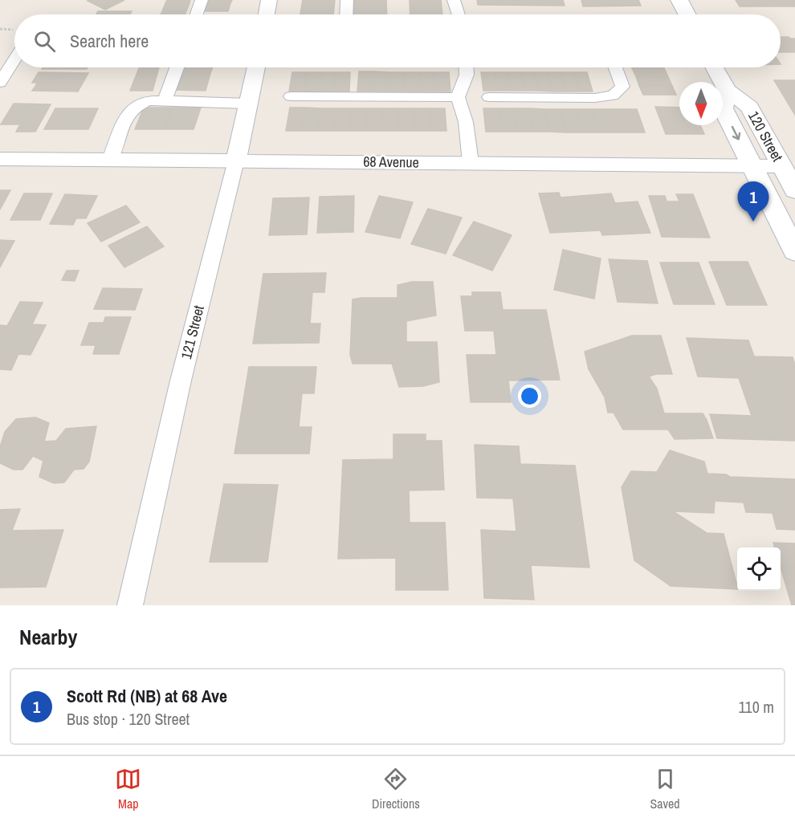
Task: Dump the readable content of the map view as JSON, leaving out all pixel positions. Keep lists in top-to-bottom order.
{
  "streets": {
    "main road": ["120 Street"],
    "street": ["68 Avenue", "121 Street"]
  },
  "crossings": [
    ["120 Street", "68 Avenue"],
    ["68 Avenue", "121 Street"]
  ],
  "north": "bottom",
  "page": {
    "search": "Search here",
    "pins": "1",
    "heading": "Nearby",
    "list": [
      {
        "mark": "1",
        "name": "Scott Rd (NB) at 68 Ave",
        "note": "Bus stop · 120 Street",
        "value": "110 m"
      }
    ],
    "nav": ["Map", "Directions", "Saved"]
  }
}
